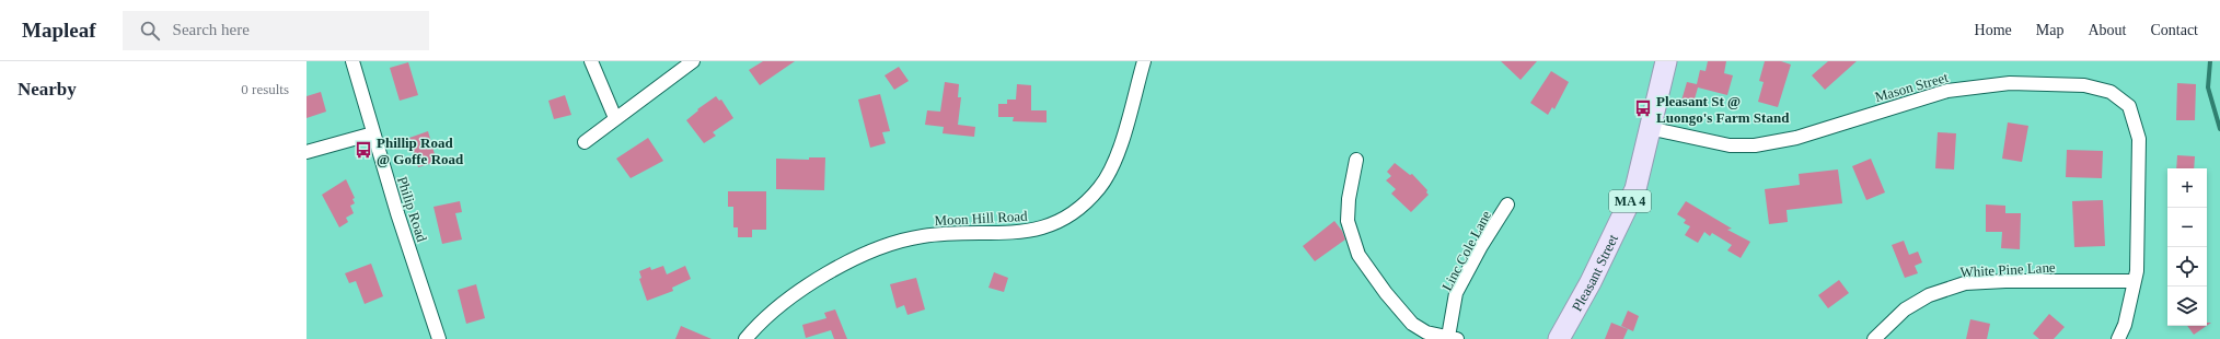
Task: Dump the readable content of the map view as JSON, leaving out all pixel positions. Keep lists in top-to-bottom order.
{
  "streets": {
    "main road": ["MA 4", "Pleasant Street"],
    "street": [
      "Mason Street",
      "Philip Road",
      "Moon Hill Road",
      "Linc Cole Lane",
      "White Pine Lane"
    ]
  },
  "crossings": [
    ["Mason Street", "White Pine Lane"],
    ["Mason Street", "Pleasant Street"]
  ],
  "places": {
    "bus stop": ["Pleasant St @ Luongo's Farm Stand", "Phillip Road @ Goffe Road"]
  },
  "page": {
    "header": "Mapleaf",
    "search": "Search here",
    "nav": [
      "Home",
      "Map",
      "About",
      "Contact"
    ],
    "heading": ["Nearby", "0 results"],
    "map_buttons": ["+", "−"]
  }
}
